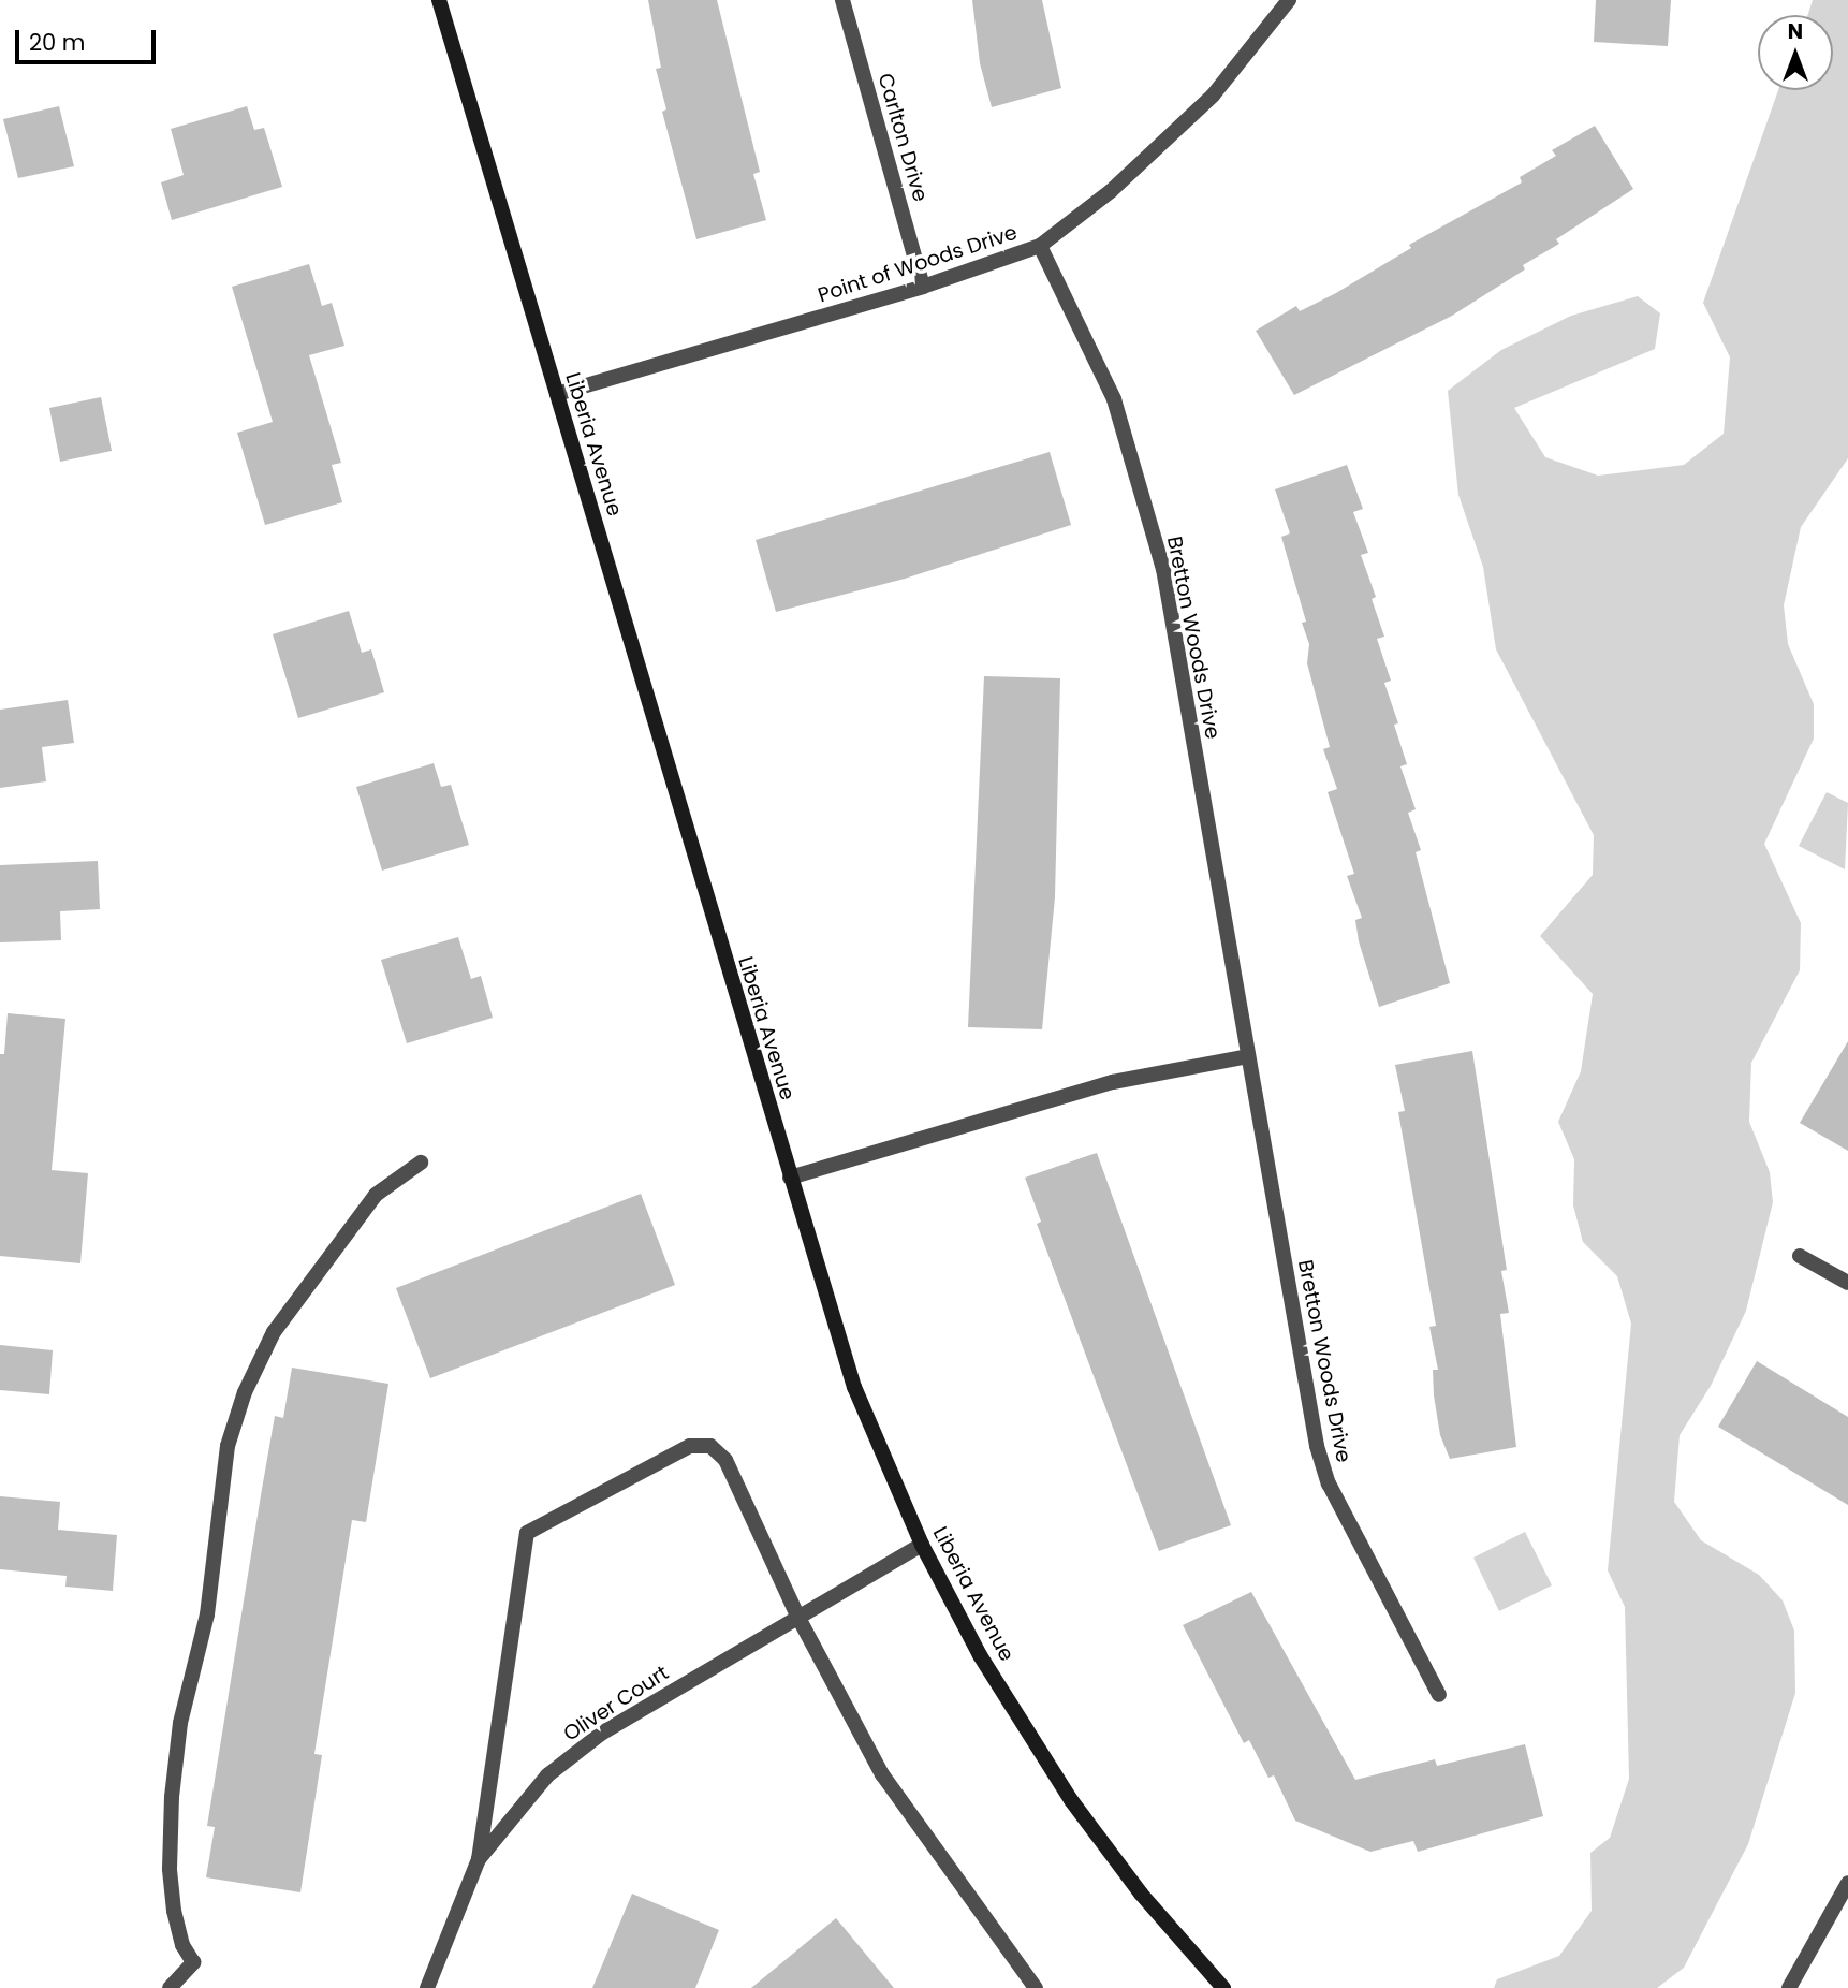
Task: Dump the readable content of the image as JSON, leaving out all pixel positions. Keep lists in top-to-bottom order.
{
  "streets": {
    "main road": ["Liberia Avenue"],
    "street": [
      "Carlton Drive",
      "Point of Woods Drive",
      "Bretton Woods Drive",
      "Oliver Court"
    ]
  },
  "crossings": [
    ["Carlton Drive", "Point of Woods Drive"],
    ["Point of Woods Drive", "Liberia Avenue"],
    ["Point of Woods Drive", "Bretton Woods Drive"],
    ["Liberia Avenue", "Oliver Court"]
  ],
  "scale_bar": "20 m",
  "north": "top"
}
